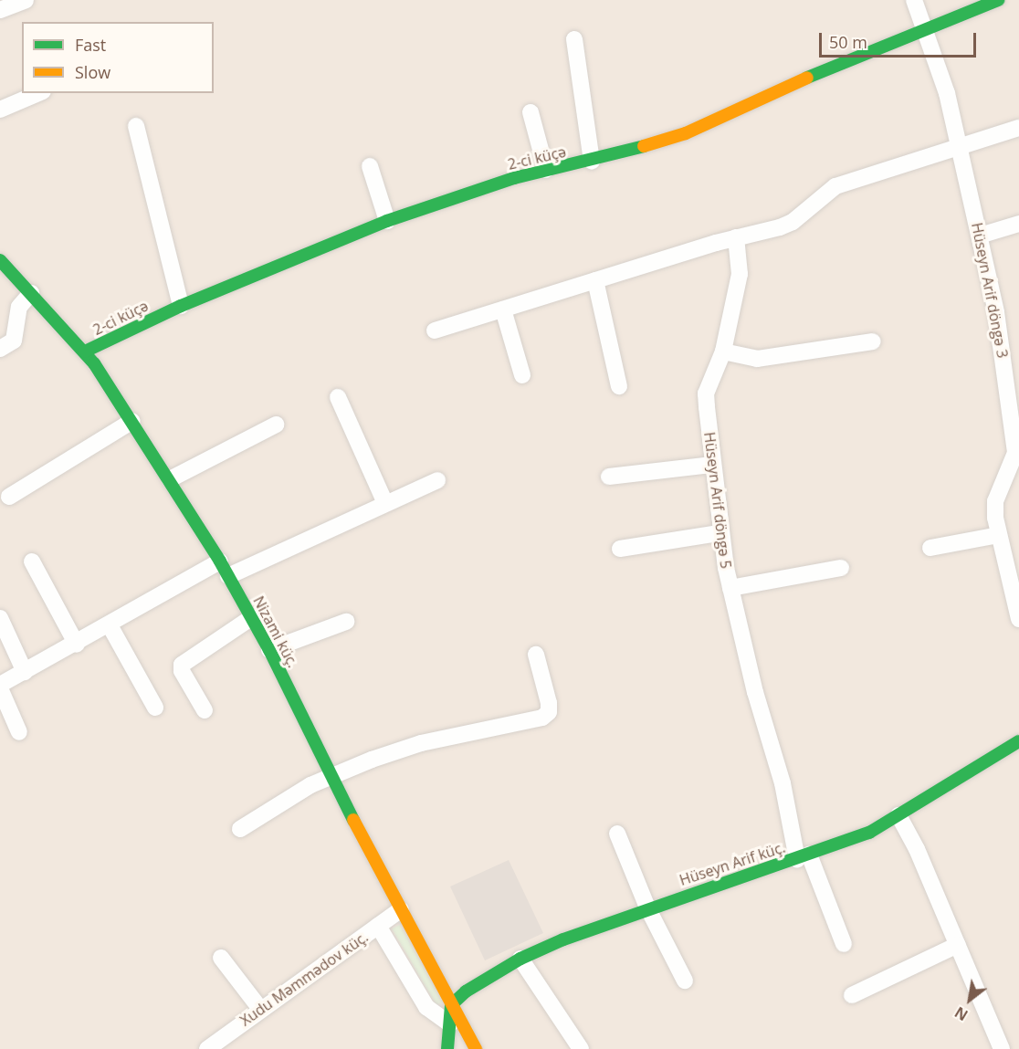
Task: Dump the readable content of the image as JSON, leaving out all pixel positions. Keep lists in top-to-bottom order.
{
  "streets": {
    "street": [
      "2-ci küçə",
      "Hüseyn Arif döngə 3",
      "Hüseyn Arif döngə 5",
      "Nizami küç.",
      "Hüseyn Arif küç.",
      "Xudu Məmmədov küç."
    ]
  },
  "crossings": [
    ["2-ci küçə", "Hüseyn Arif döngə 3"],
    ["2-ci küçə", "Nizami küç."],
    ["Hüseyn Arif döngə 5", "Hüseyn Arif küç."],
    ["Nizami küç.", "Hüseyn Arif küç."],
    ["Nizami küç.", "Xudu Məmmədov küç."]
  ],
  "legend": ["Fast", "Slow"],
  "scale_bar": "50 m",
  "north": "bottom left"
}
